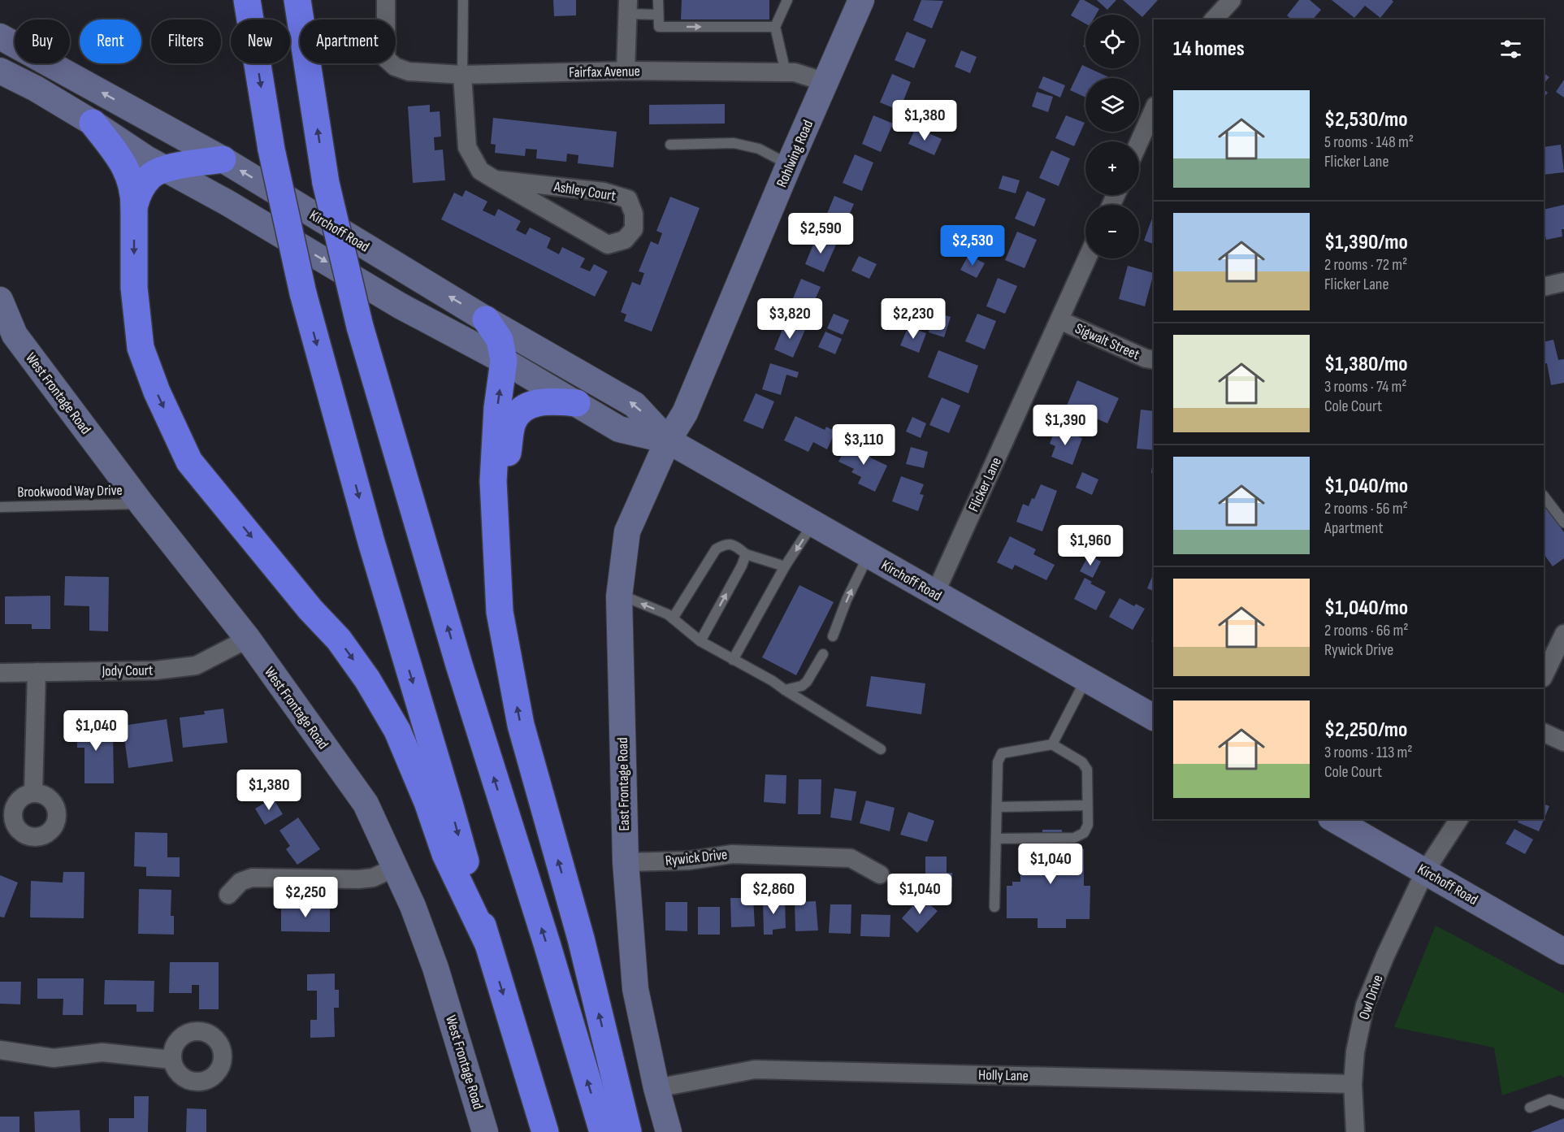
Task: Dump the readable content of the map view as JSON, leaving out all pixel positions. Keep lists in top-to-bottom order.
{
  "streets": {
    "main road": [
      "Rohlwing Road",
      "Kirchoff Road",
      "West Frontage Road",
      "East Frontage Road"
    ],
    "street": [
      "Fairfax Avenue",
      "Ashley Court",
      "Sigwalt Street",
      "Flicker Lane",
      "Jody Court",
      "Rywick Drive",
      "Owl Drive",
      "Holly Lane"
    ],
    "lane": ["Brookwood Way Drive"]
  },
  "crossings": [
    ["Fairfax Avenue", "Rohlwing Road"],
    ["Fairfax Avenue", "Ashley Court"],
    ["Rohlwing Road", "Kirchoff Road"],
    ["Rohlwing Road", "East Frontage Road"],
    ["Kirchoff Road", "Flicker Lane"],
    ["Kirchoff Road", "East Frontage Road"],
    ["Kirchoff Road", "Owl Drive"],
    ["Sigwalt Street", "Flicker Lane"],
    ["West Frontage Road", "Brookwood Way Drive"],
    ["West Frontage Road", "Jody Court"],
    ["East Frontage Road", "Rywick Drive"],
    ["East Frontage Road", "Holly Lane"],
    ["Owl Drive", "Holly Lane"]
  ],
  "page": {
    "map_buttons": ["+", "−"],
    "chip": [
      "Buy",
      "Rent",
      "Filters",
      "New",
      "Apartment"
    ],
    "heading": "14 homes",
    "list": [
      {
        "name": "$2,530/mo",
        "note": "5 rooms · 148 m² · Flicker Lane"
      },
      {
        "name": "$1,390/mo",
        "note": "2 rooms · 72 m² · Flicker Lane"
      },
      {
        "name": "$1,380/mo",
        "note": "3 rooms · 74 m² · Cole Court"
      },
      {
        "name": "$1,040/mo",
        "note": "2 rooms · 56 m² · Apartment"
      },
      {
        "name": "$1,040/mo",
        "note": "2 rooms · 66 m² · Rywick Drive"
      },
      {
        "name": "$2,250/mo",
        "note": "3 rooms · 113 m² · Cole Court"
      }
    ],
    "price": [
      "$1,380",
      "$2,590",
      "$2,530",
      "$3,820",
      "$2,230",
      "$1,390",
      "$3,110",
      "$1,960",
      "$1,040",
      "$1,380",
      "$1,040",
      "$2,860",
      "$1,040",
      "$2,250"
    ]
  }
}
